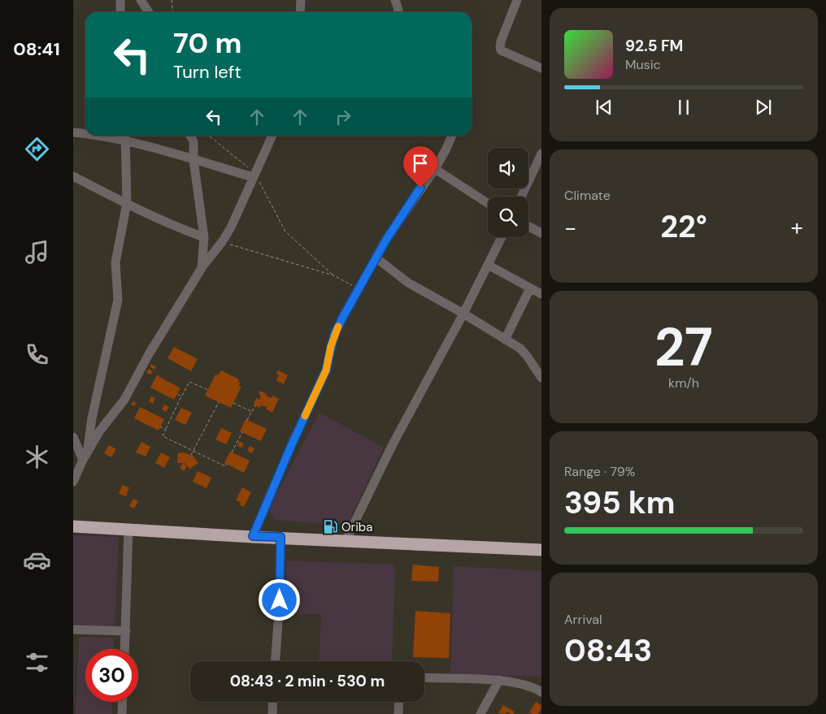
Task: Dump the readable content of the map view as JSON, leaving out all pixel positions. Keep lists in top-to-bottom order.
{
  "places": {
    "fuel station": ["Oriba"]
  },
  "page": {
    "tabs": "08:41",
    "turn": ["70 m", "Turn left"],
    "song": ["92.5 FM", "Music"],
    "tile": [
      "Climate",
      ["27", "km/h"],
      ["Range · 79%", "395 km"],
      ["Arrival", "08:43"]
    ],
    "heat": ["−", "22°", "+"],
    "limit": "30",
    "trip": "08:43 · 2 min · 530 m"
  }
}
